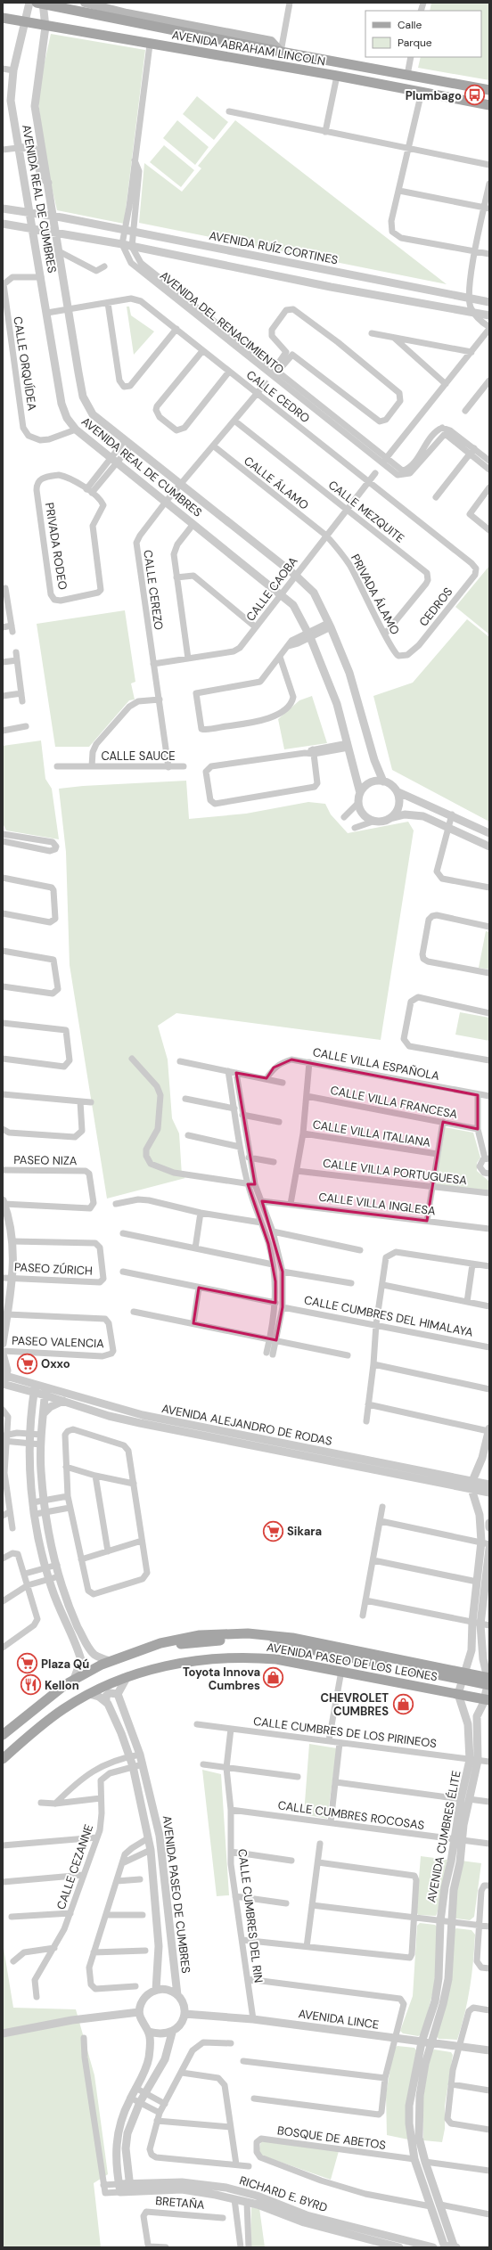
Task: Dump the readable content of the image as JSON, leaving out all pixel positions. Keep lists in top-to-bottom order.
{
  "streets": {
    "main road": ["AVENIDA ABRAHAM LINCOLN", "AVENIDA PASEO DE LOS LEONES"],
    "street": [
      "AVENIDA REAL DE CUMBRES",
      "AVENIDA RUÍZ CORTINES",
      "AVENIDA DEL RENACIMIENTO",
      "CALLE ORQUÍDEA",
      "CALLE CEDRO",
      "CALLE ÁLAMO",
      "CALLE MEZQUITE",
      "PRIVADA RODEO",
      "CALLE CAOBA",
      "CALLE CEREZO",
      "PRIVADA ÁLAMO",
      "CEDROS",
      "CALLE SAUCE",
      "CALLE VILLA ESPAÑOLA",
      "CALLE VILLA FRANCESA",
      "CALLE VILLA ITALIANA",
      "PASEO NIZA",
      "CALLE VILLA PORTUGUESA",
      "CALLE VILLA INGLESA",
      "PASEO ZÚRICH",
      "CALLE CUMBRES DEL HIMALAYA",
      "PASEO VALENCIA",
      "AVENIDA ALEJANDRO DE RODAS",
      "CALLE CUMBRES DE LOS PIRINEOS",
      "CALLE CUMBRES ROCOSAS",
      "AVENIDA CUMBRES ÉLITE",
      "CALLE CEZANNE",
      "AVENIDA PASEO DE CUMBRES",
      "CALLE CUMBRES DEL RIN",
      "AVENIDA LINCE",
      "BOSQUE DE ABETOS",
      "RICHARD E. BYRD",
      "BRETAÑA"
    ]
  },
  "crossings": [
    ["AVENIDA ABRAHAM LINCOLN", "AVENIDA REAL DE CUMBRES"],
    ["AVENIDA REAL DE CUMBRES", "AVENIDA RUÍZ CORTINES"],
    ["AVENIDA REAL DE CUMBRES", "CALLE ORQUÍDEA"],
    ["AVENIDA REAL DE CUMBRES", "CALLE CEDRO"],
    ["AVENIDA REAL DE CUMBRES", "CALLE CAOBA"],
    ["AVENIDA REAL DE CUMBRES", "CALLE CEREZO"],
    ["CALLE CEDRO", "CALLE CAOBA"],
    ["CALLE CEDRO", "CALLE CEREZO"],
    ["CALLE CEDRO", "CEDROS"],
    ["CALLE ÁLAMO", "CALLE CAOBA"],
    ["CALLE ÁLAMO", "CALLE CEREZO"],
    ["CALLE ÁLAMO", "PRIVADA ÁLAMO"],
    ["CALLE MEZQUITE", "CALLE CAOBA"],
    ["CALLE MEZQUITE", "CALLE CEREZO"],
    ["CALLE MEZQUITE", "PRIVADA ÁLAMO"],
    ["CALLE CAOBA", "CALLE CEREZO"],
    ["CALLE CAOBA", "PRIVADA ÁLAMO"],
    ["CALLE CEREZO", "CALLE SAUCE"],
    ["PRIVADA ÁLAMO", "CEDROS"],
    ["AVENIDA PASEO DE LOS LEONES", "AVENIDA CUMBRES ÉLITE"],
    ["CALLE CUMBRES DE LOS PIRINEOS", "AVENIDA CUMBRES ÉLITE"],
    ["CALLE CUMBRES DE LOS PIRINEOS", "CALLE CUMBRES DEL RIN"],
    ["CALLE CUMBRES ROCOSAS", "AVENIDA CUMBRES ÉLITE"],
    ["CALLE CUMBRES ROCOSAS", "CALLE CUMBRES DEL RIN"],
    ["AVENIDA CUMBRES ÉLITE", "AVENIDA LINCE"],
    ["AVENIDA CUMBRES ÉLITE", "BOSQUE DE ABETOS"],
    ["AVENIDA PASEO DE CUMBRES", "AVENIDA LINCE"],
    ["CALLE CUMBRES DEL RIN", "AVENIDA LINCE"]
  ],
  "places": {
    "bus stop": ["Plumbago"],
    "supermarket": ["Oxxo", "Sikara", "Plaza Qú"],
    "shop": ["Toyota Innova Cumbres", "CHEVROLET CUMBRES"],
    "restaurant": ["Kellon"]
  },
  "legend": ["Calle", "Parque"]
}
